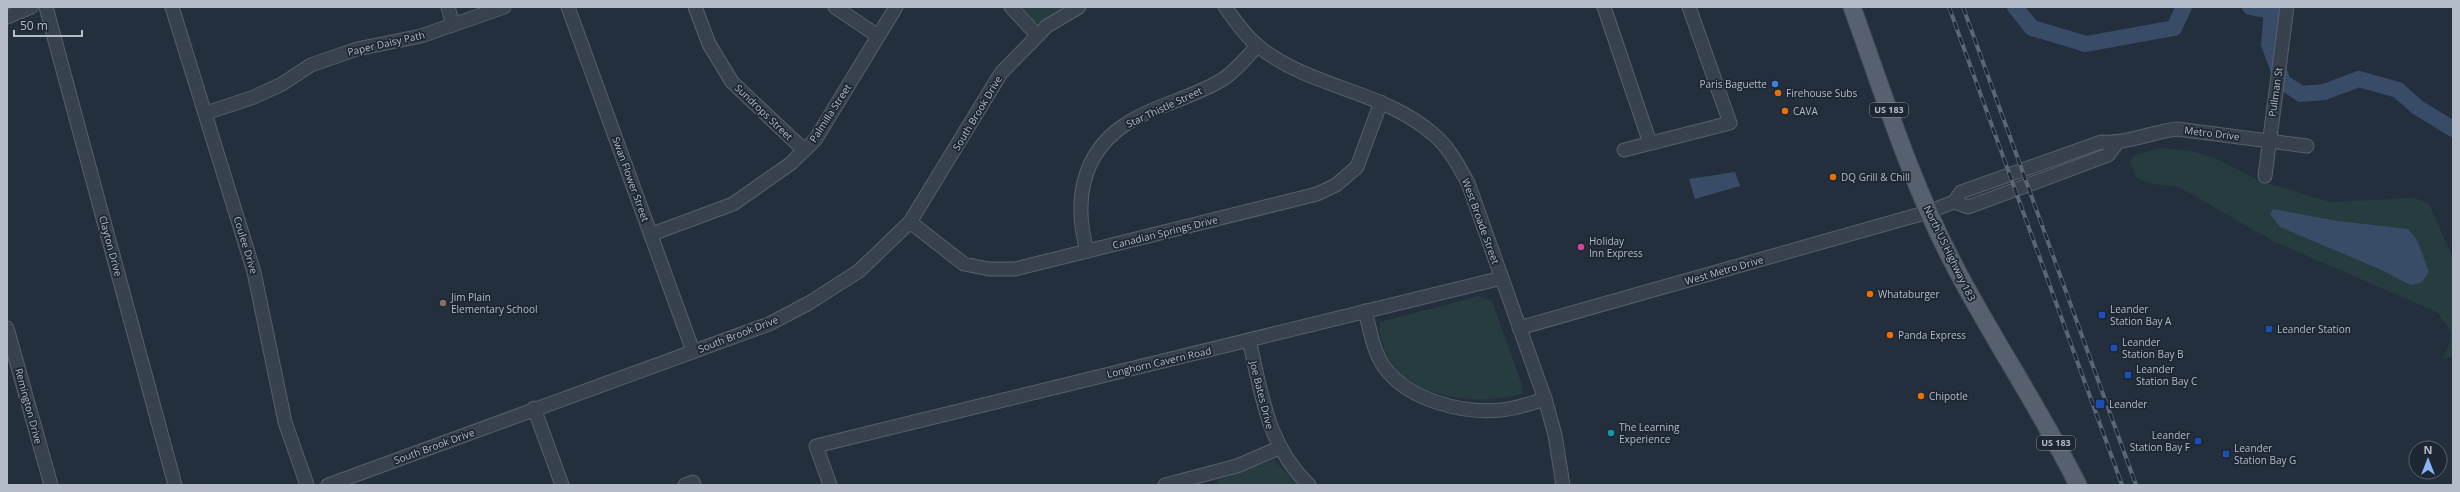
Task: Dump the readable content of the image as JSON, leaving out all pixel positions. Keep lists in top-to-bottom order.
{
  "streets": {
    "main road": ["US 183", "North US Highway 183"],
    "street": [
      "Paper Daisy Path",
      "Pullman St",
      "Star Thistle Street",
      "Sundrops Street",
      "Palmilla Street",
      "South Brook Drive",
      "Metro Drive",
      "Swan Flower Street",
      "West Broade Street",
      "Canadian Springs Drive",
      "Coulee Drive",
      "Clayton Drive",
      "West Metro Drive",
      "Longhorn Cavern Road",
      "Joe Bates Drive",
      "Remington Drive"
    ]
  },
  "crossings": [
    ["Paper Daisy Path", "Coulee Drive"],
    ["Pullman St", "Metro Drive"],
    ["Star Thistle Street", "West Broade Street"],
    ["Star Thistle Street", "Canadian Springs Drive"],
    ["Sundrops Street", "Palmilla Street"],
    ["Palmilla Street", "Swan Flower Street"],
    ["South Brook Drive", "Swan Flower Street"],
    ["South Brook Drive", "Canadian Springs Drive"],
    ["Metro Drive", "North US Highway 183"],
    ["Metro Drive", "West Metro Drive"],
    ["West Broade Street", "Canadian Springs Drive"],
    ["West Broade Street", "West Metro Drive"],
    ["West Broade Street", "Longhorn Cavern Road"],
    ["North US Highway 183", "West Metro Drive"],
    ["Longhorn Cavern Road", "Joe Bates Drive"]
  ],
  "places": {
    "other": [
      "Paris Baguette",
      "Firehouse Subs",
      "CAVA",
      "DQ Grill & Chill",
      "Holiday Inn Express",
      "Whataburger",
      "Jim Plain Elementary School",
      "Panda Express",
      "Chipotle",
      "The Learning Experience"
    ],
    "transit": [
      "Leander Station Bay A",
      "Leander Station",
      "Leander Station Bay B",
      "Leander Station Bay C",
      "Leander",
      "Leander Station Bay F",
      "Leander Station Bay G"
    ]
  },
  "scale_bar": "50 m",
  "north": "top"
}
